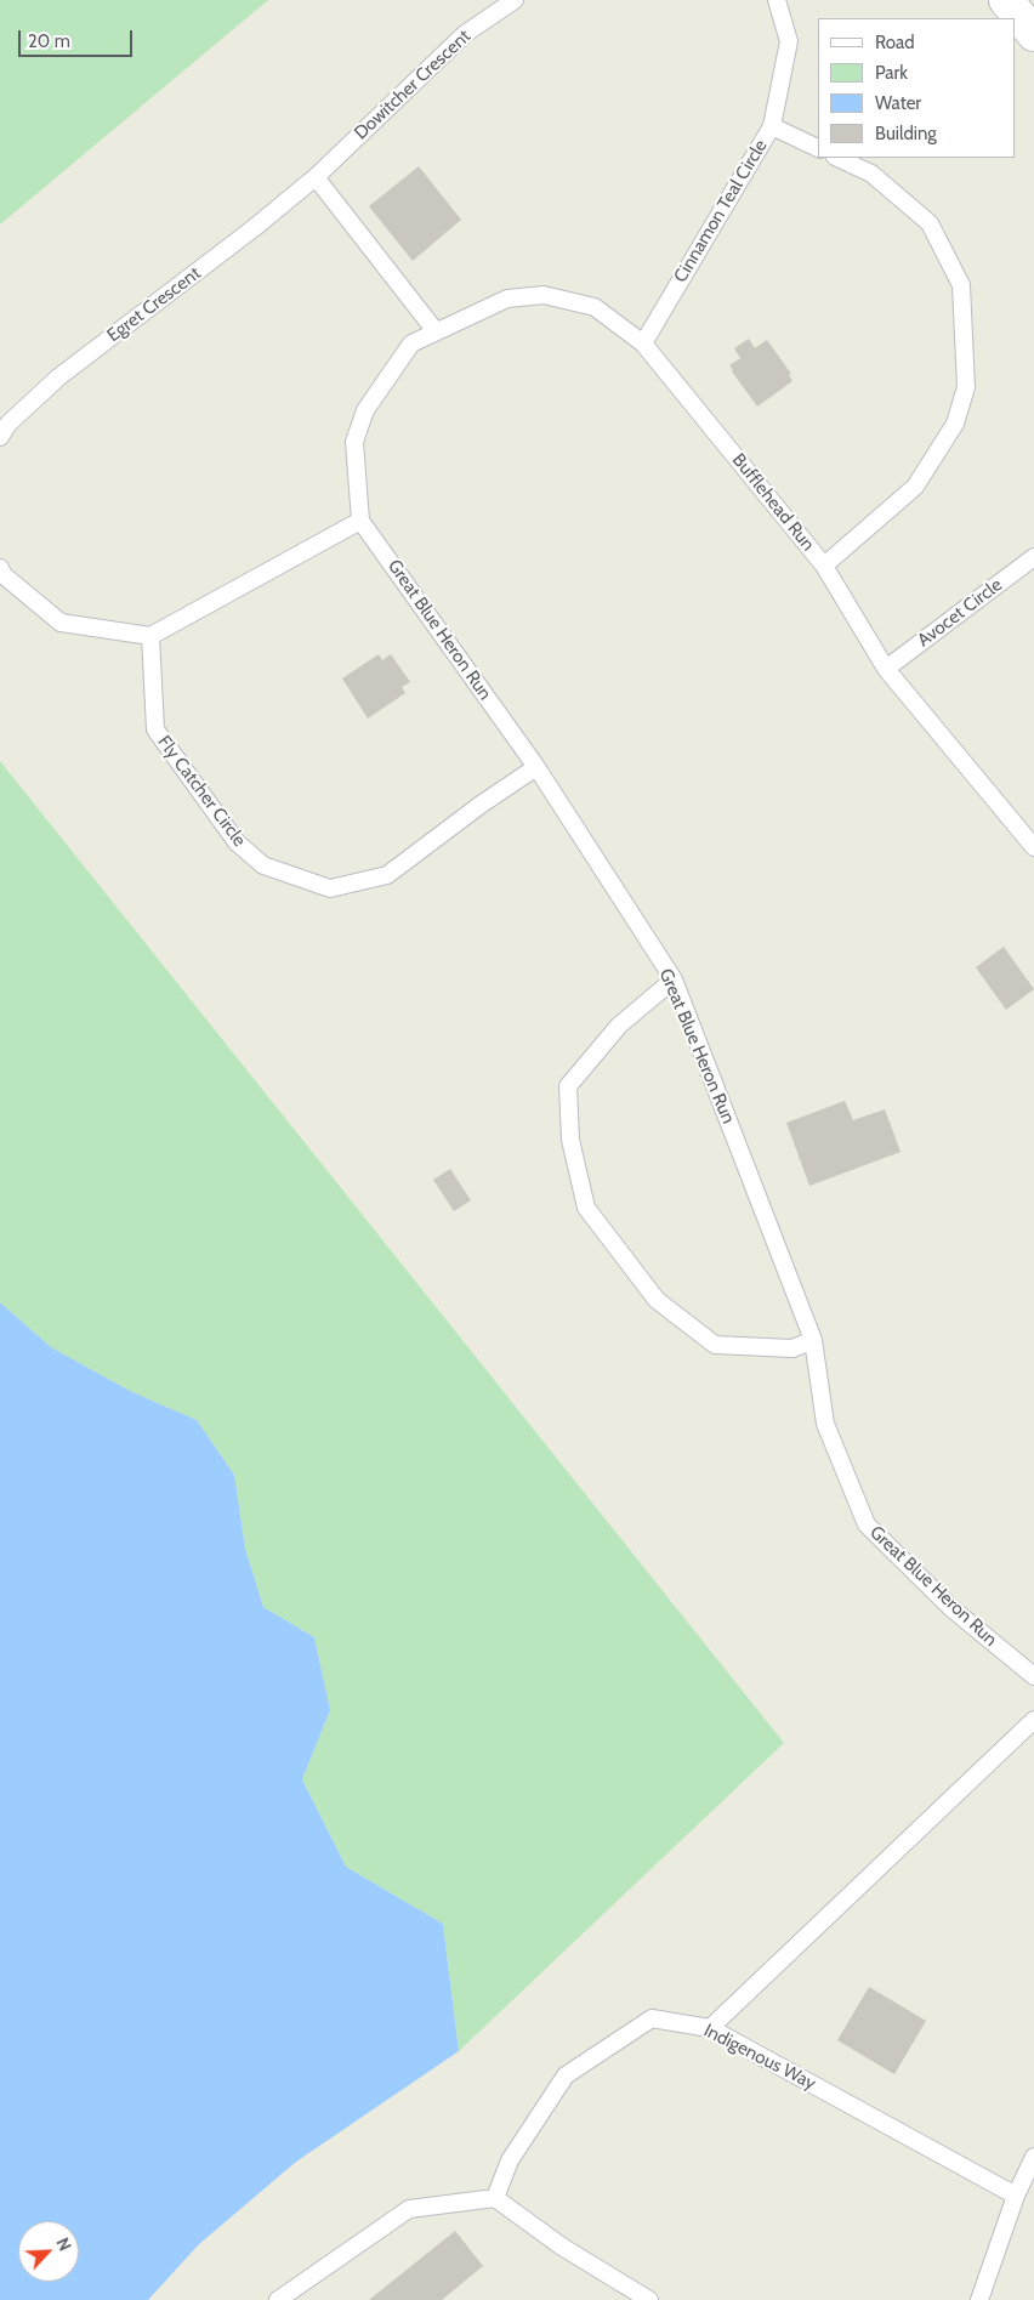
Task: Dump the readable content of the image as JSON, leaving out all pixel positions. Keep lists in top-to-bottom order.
{
  "streets": {
    "lane": [
      "Dowitcher Crescent",
      "Cinnamon Teal Circle",
      "Egret Crescent",
      "Bufflehead Run",
      "Avocet Circle",
      "Great Blue Heron Run",
      "Fly Catcher Circle",
      "Indigenous Way"
    ]
  },
  "crossings": [
    ["Dowitcher Crescent", "Egret Crescent"],
    ["Cinnamon Teal Circle", "Bufflehead Run"],
    ["Bufflehead Run", "Avocet Circle"],
    ["Great Blue Heron Run", "Fly Catcher Circle"]
  ],
  "legend": [
    "Road",
    "Park",
    "Water",
    "Building"
  ],
  "scale_bar": "20 m",
  "north": "top right"
}
